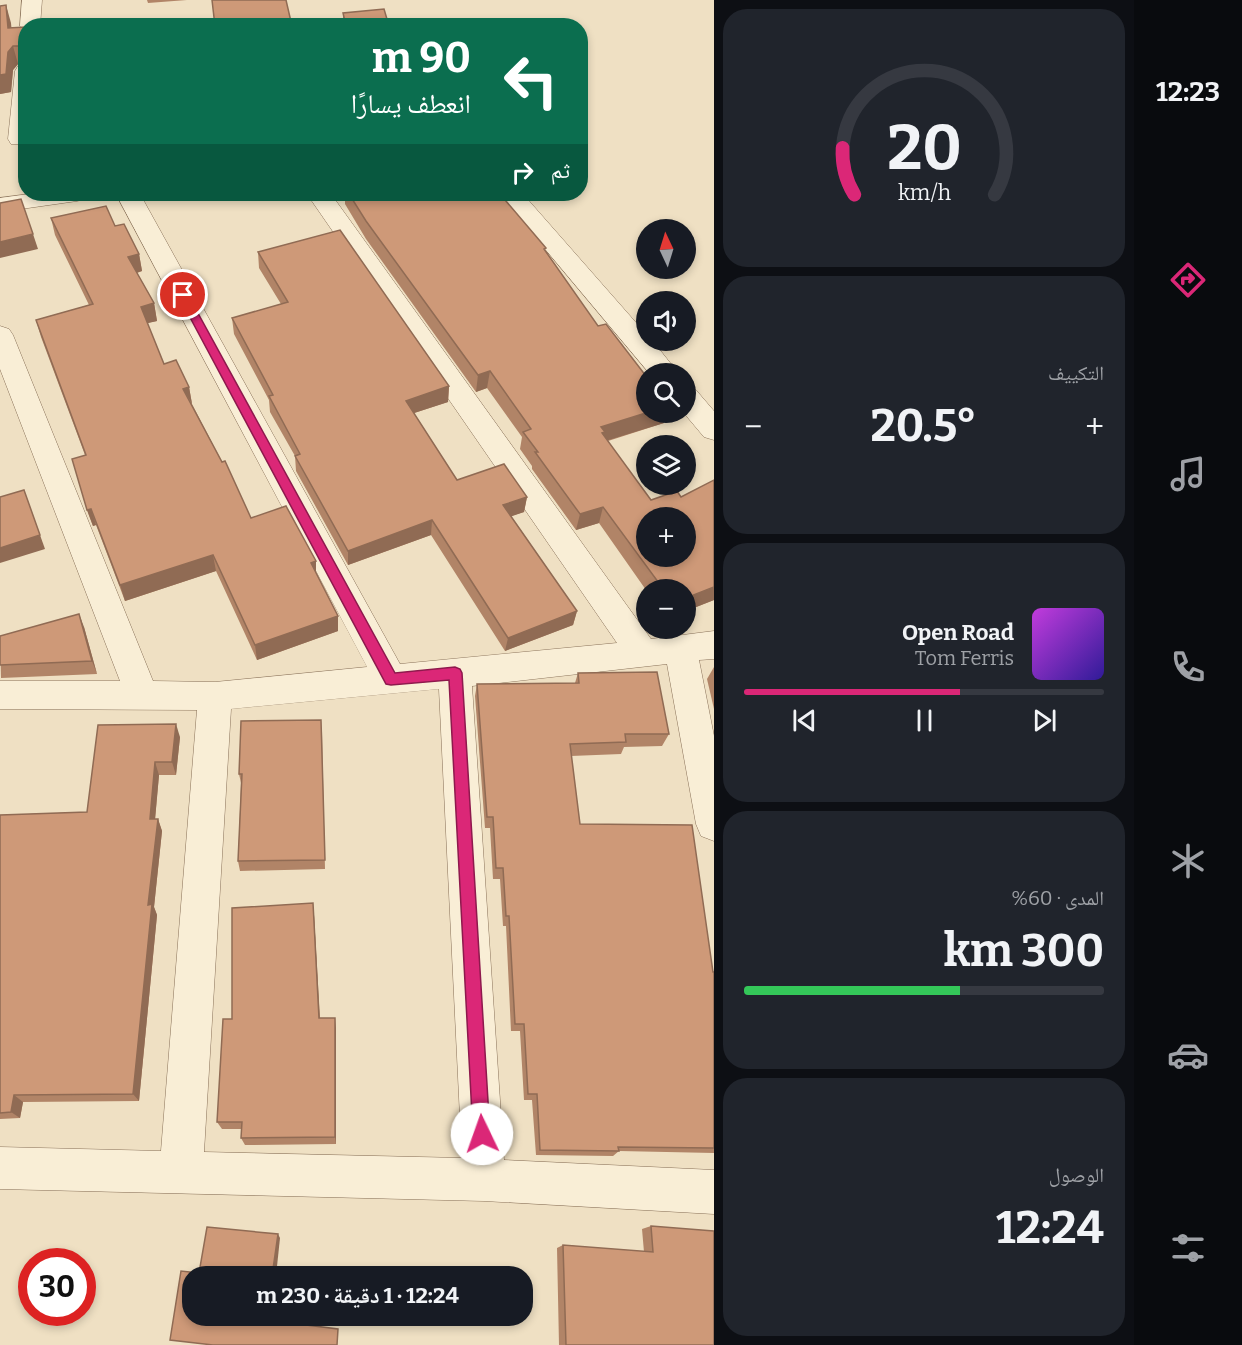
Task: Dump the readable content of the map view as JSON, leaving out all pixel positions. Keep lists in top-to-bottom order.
{
  "north": "top",
  "page": {
    "tabs": "12:23",
    "turn": ["90 m", "انعطف يسارًا"],
    "then": "ثم",
    "map_buttons": ["+", "−"],
    "tile": [
      "التكييف",
      ["المدى · 60%", "300 km"],
      ["الوصول", "12:24"]
    ],
    "heat": ["−", "20.5°", "+"],
    "song": ["Open Road", "Tom Ferris"],
    "limit": "30",
    "trip": "12:24 · 1 دقيقة · 230 m",
    "gauge": ["20", "km/h"]
  }
}
